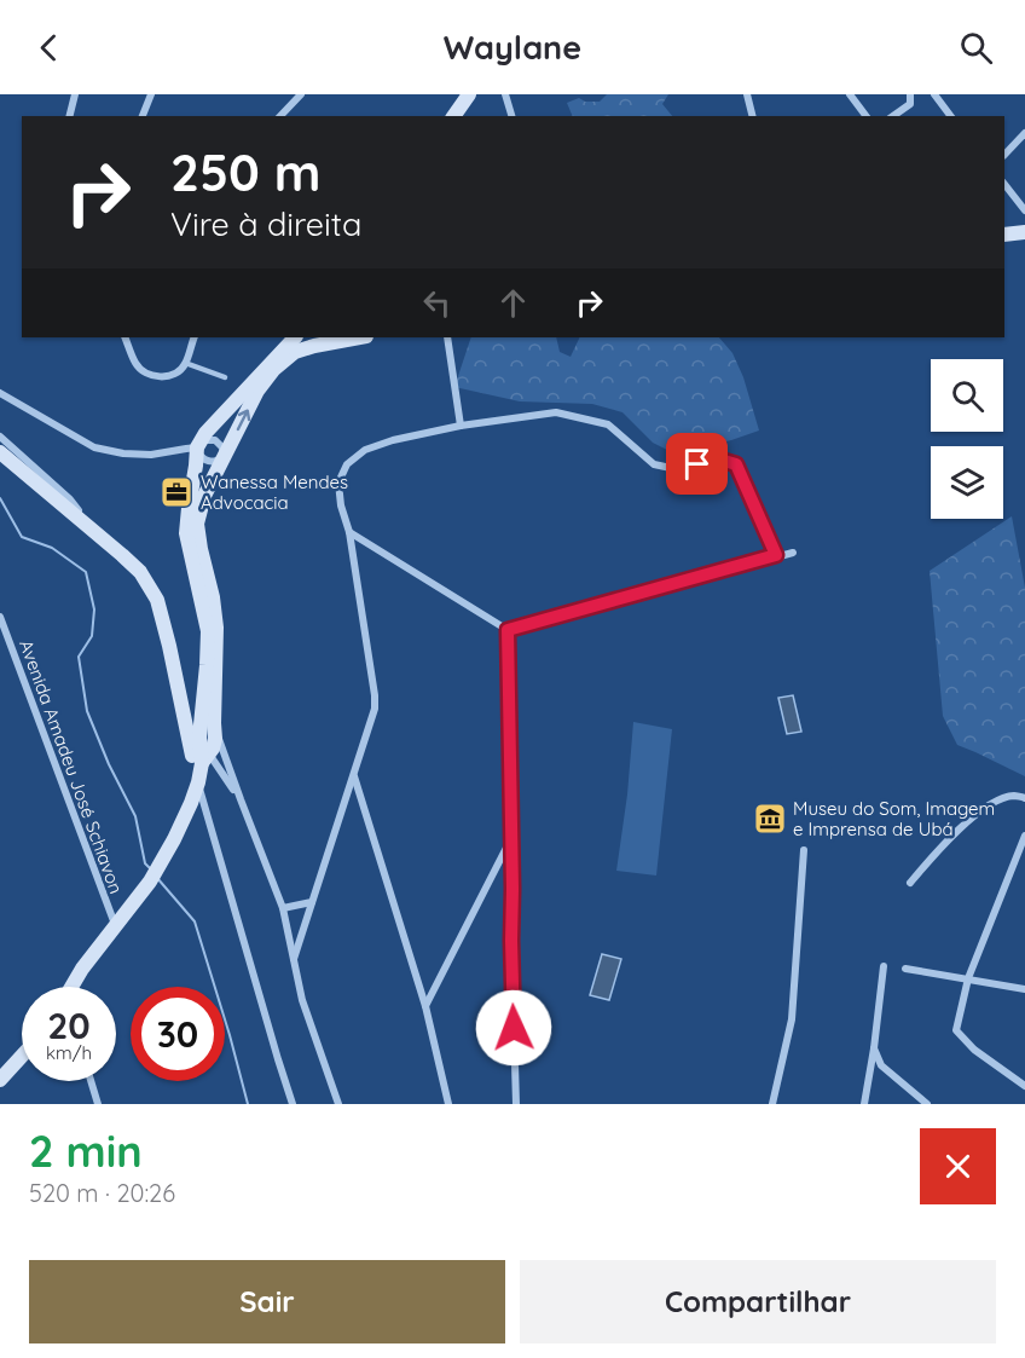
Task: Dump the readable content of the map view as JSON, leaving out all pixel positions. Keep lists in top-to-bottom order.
{
  "streets": {
    "street": ["Avenida Amadeu José Schiavon"]
  },
  "places": {
    "office": ["Wanessa Mendes Advocacia"],
    "museum": ["Museu do Som, Imagem e Imprensa de Ubá"]
  },
  "page": {
    "header": "Waylane",
    "turn": ["250 m", "Vire à direita"],
    "speed": "20 km/h",
    "limit": "30",
    "heading": ["2 min", "520 m · 20:26"],
    "buttons": ["Sair", "Compartilhar"]
  }
}
